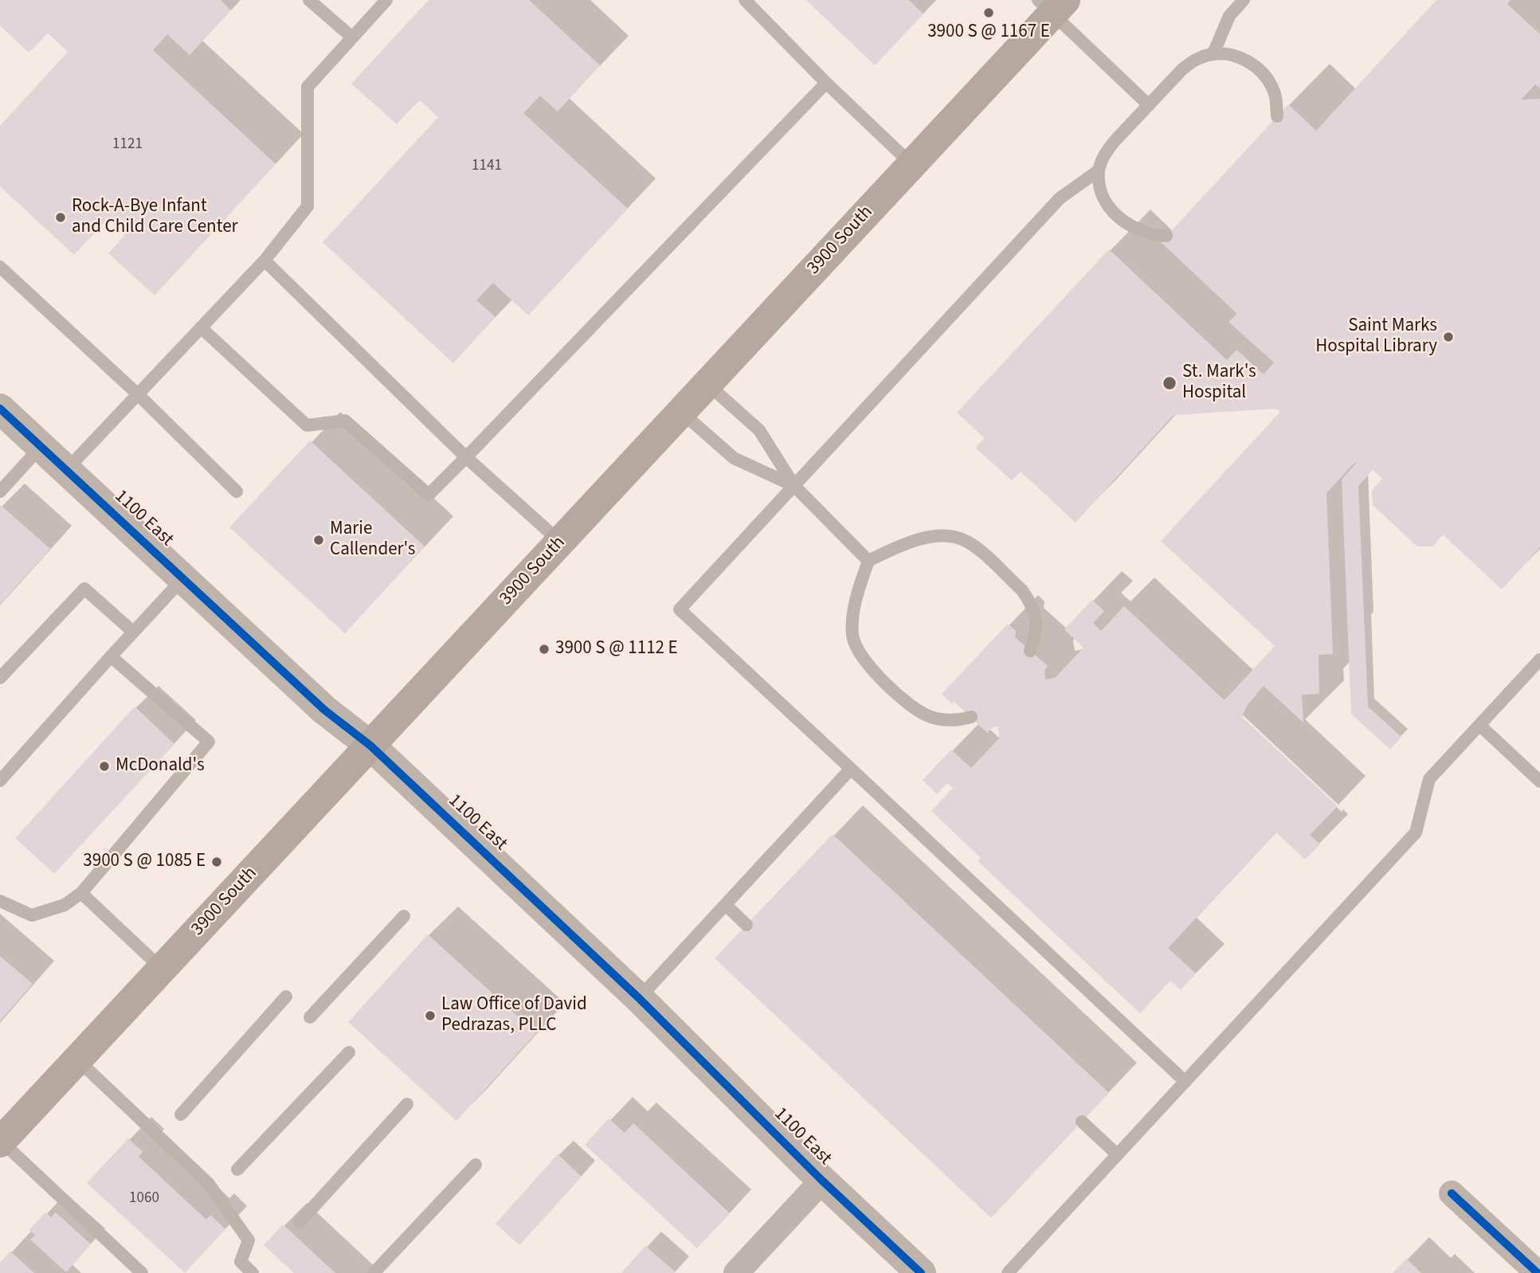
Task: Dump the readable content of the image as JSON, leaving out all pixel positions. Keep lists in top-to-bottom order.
{
  "streets": {
    "main road": ["3900 South"],
    "street": ["1100 East"]
  },
  "crossings": [
    ["3900 South", "1100 East"]
  ],
  "places": [
    "3900 S @ 1167 E",
    "Rock-A-Bye Infant and Child Care Center",
    "Saint Marks Hospital Library",
    "St. Mark's Hospital",
    "Marie Callender's",
    "3900 S @ 1112 E",
    "McDonald's",
    "3900 S @ 1085 E",
    "Law Office of David Pedrazas, PLLC"
  ],
  "house_numbers": ["1121", "1141", "1060"]
}
